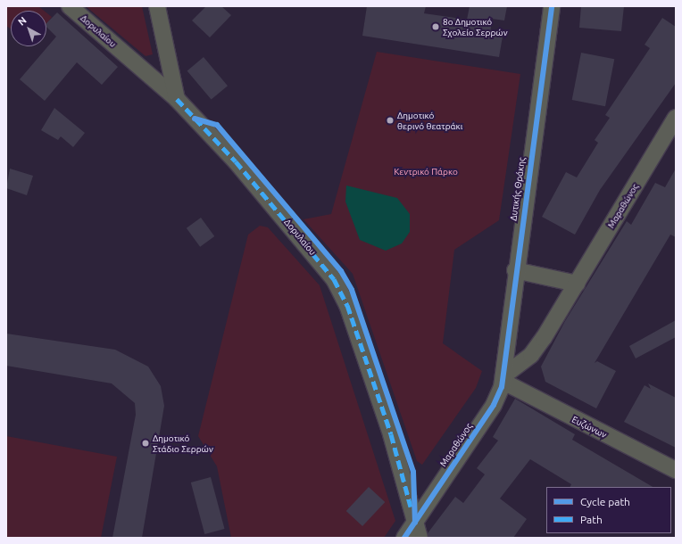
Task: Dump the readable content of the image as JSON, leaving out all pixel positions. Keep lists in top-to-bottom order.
{
  "streets": {
    "street": [
      "Δορυλαίου",
      "Δυτικής Θράκης",
      "Μαραθώνος",
      "Ευζώνων"
    ]
  },
  "crossings": [
    ["Δορυλαίου", "Μαραθώνος"],
    ["Δυτικής Θράκης", "Μαραθώνος"],
    ["Δυτικής Θράκης", "Ευζώνων"],
    ["Μαραθώνος", "Ευζώνων"]
  ],
  "parks": ["Κεντρικό Πάρκο"],
  "places": ["8ο Δημοτικό Σχολείο Σερρών", "Δημοτικό θερινό θεατράκι", "Δημοτικό Στάδιο Σερρών"],
  "legend": ["Cycle path", "Path"],
  "north": "top left"
}
